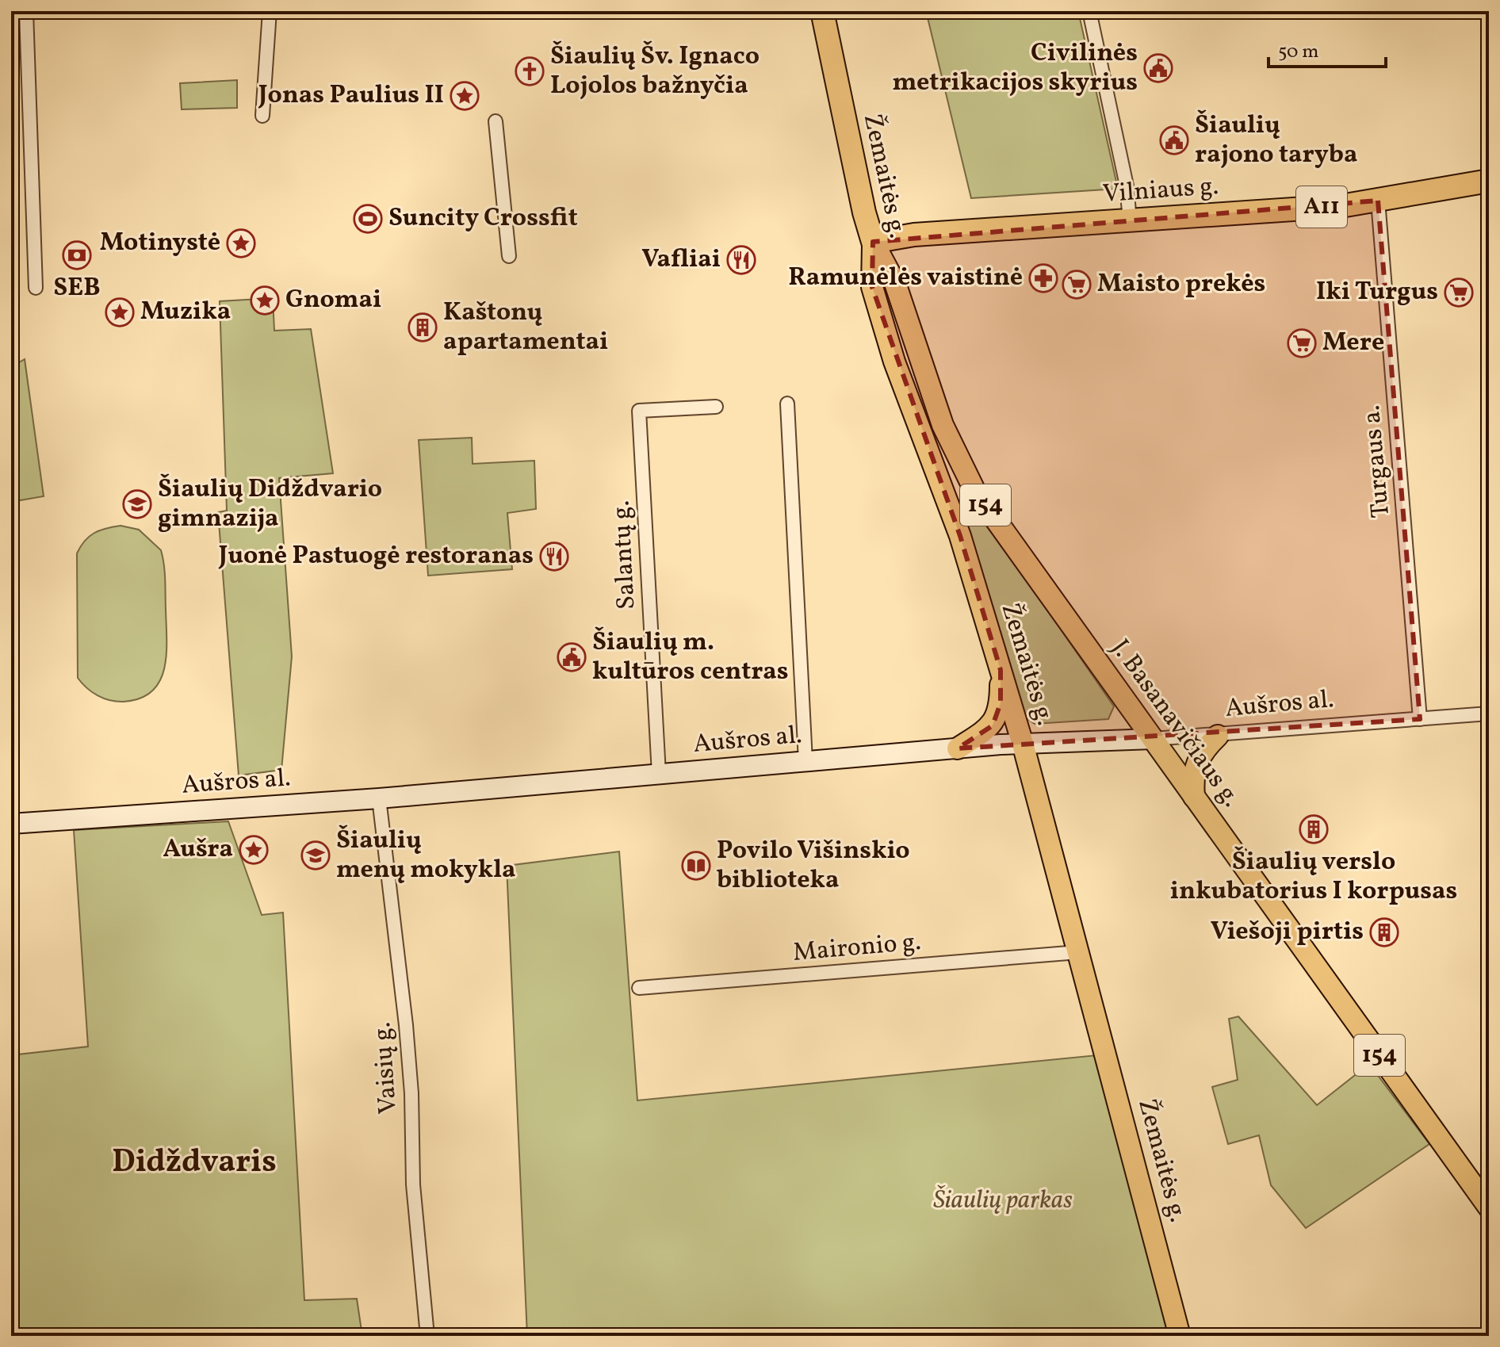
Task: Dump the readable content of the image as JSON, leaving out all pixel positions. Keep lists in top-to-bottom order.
{
  "streets": {
    "highway": ["Žemaitės g.", "Vilniaus g.", "A11"],
    "main road": ["154", "Aušros al.", "J. Basanavičiaus g."],
    "street": [
      "Turgaus a.",
      "Salantų g.",
      "Maironio g.",
      "Vaisių g."
    ]
  },
  "crossings": [
    ["Žemaitės g.", "Vilniaus g."],
    ["Žemaitės g.", "Aušros al."],
    ["Žemaitės g.", "J. Basanavičiaus g."],
    ["Žemaitės g.", "Maironio g."],
    ["Vilniaus g.", "Turgaus a."],
    ["Vilniaus g.", "J. Basanavičiaus g."],
    ["Turgaus a.", "Aušros al."],
    ["Salantų g.", "Aušros al."],
    ["Aušros al.", "J. Basanavičiaus g."],
    ["Aušros al.", "Vaisių g."]
  ],
  "districts": ["Didždvaris"],
  "parks": ["Šiaulių parkas"],
  "places": {
    "public building": ["Civilinės metrikacijos skyrius", "Šiaulių rajono taryba", "Šiaulių m. kultūros centras"],
    "church": ["Šiaulių Šv. Ignaco Lojolos bažnyčia"],
    "place": [
      "Jonas Paulius II",
      "Motinystė",
      "Gnomai",
      "Muzika",
      "Aušra"
    ],
    "sports": ["Suncity Crossfit"],
    "bank": ["SEB"],
    "restaurant": ["Vafliai", "Juonė Pastuogė restoranas"],
    "pharmacy": ["Ramunėlės vaistinė"],
    "supermarket": ["Maisto prekės", "Iki Turgus", "Mere"],
    "building": ["Kaštonų apartamentai", "Šiaulių verslo inkubatorius I korpusas", "Viešoji pirtis"],
    "school or university": ["Šiaulių Didždvario gimnazija", "Šiaulių menų mokykla"],
    "library": ["Povilo Višinskio biblioteka"]
  },
  "scale_bar": "50 m"
}
